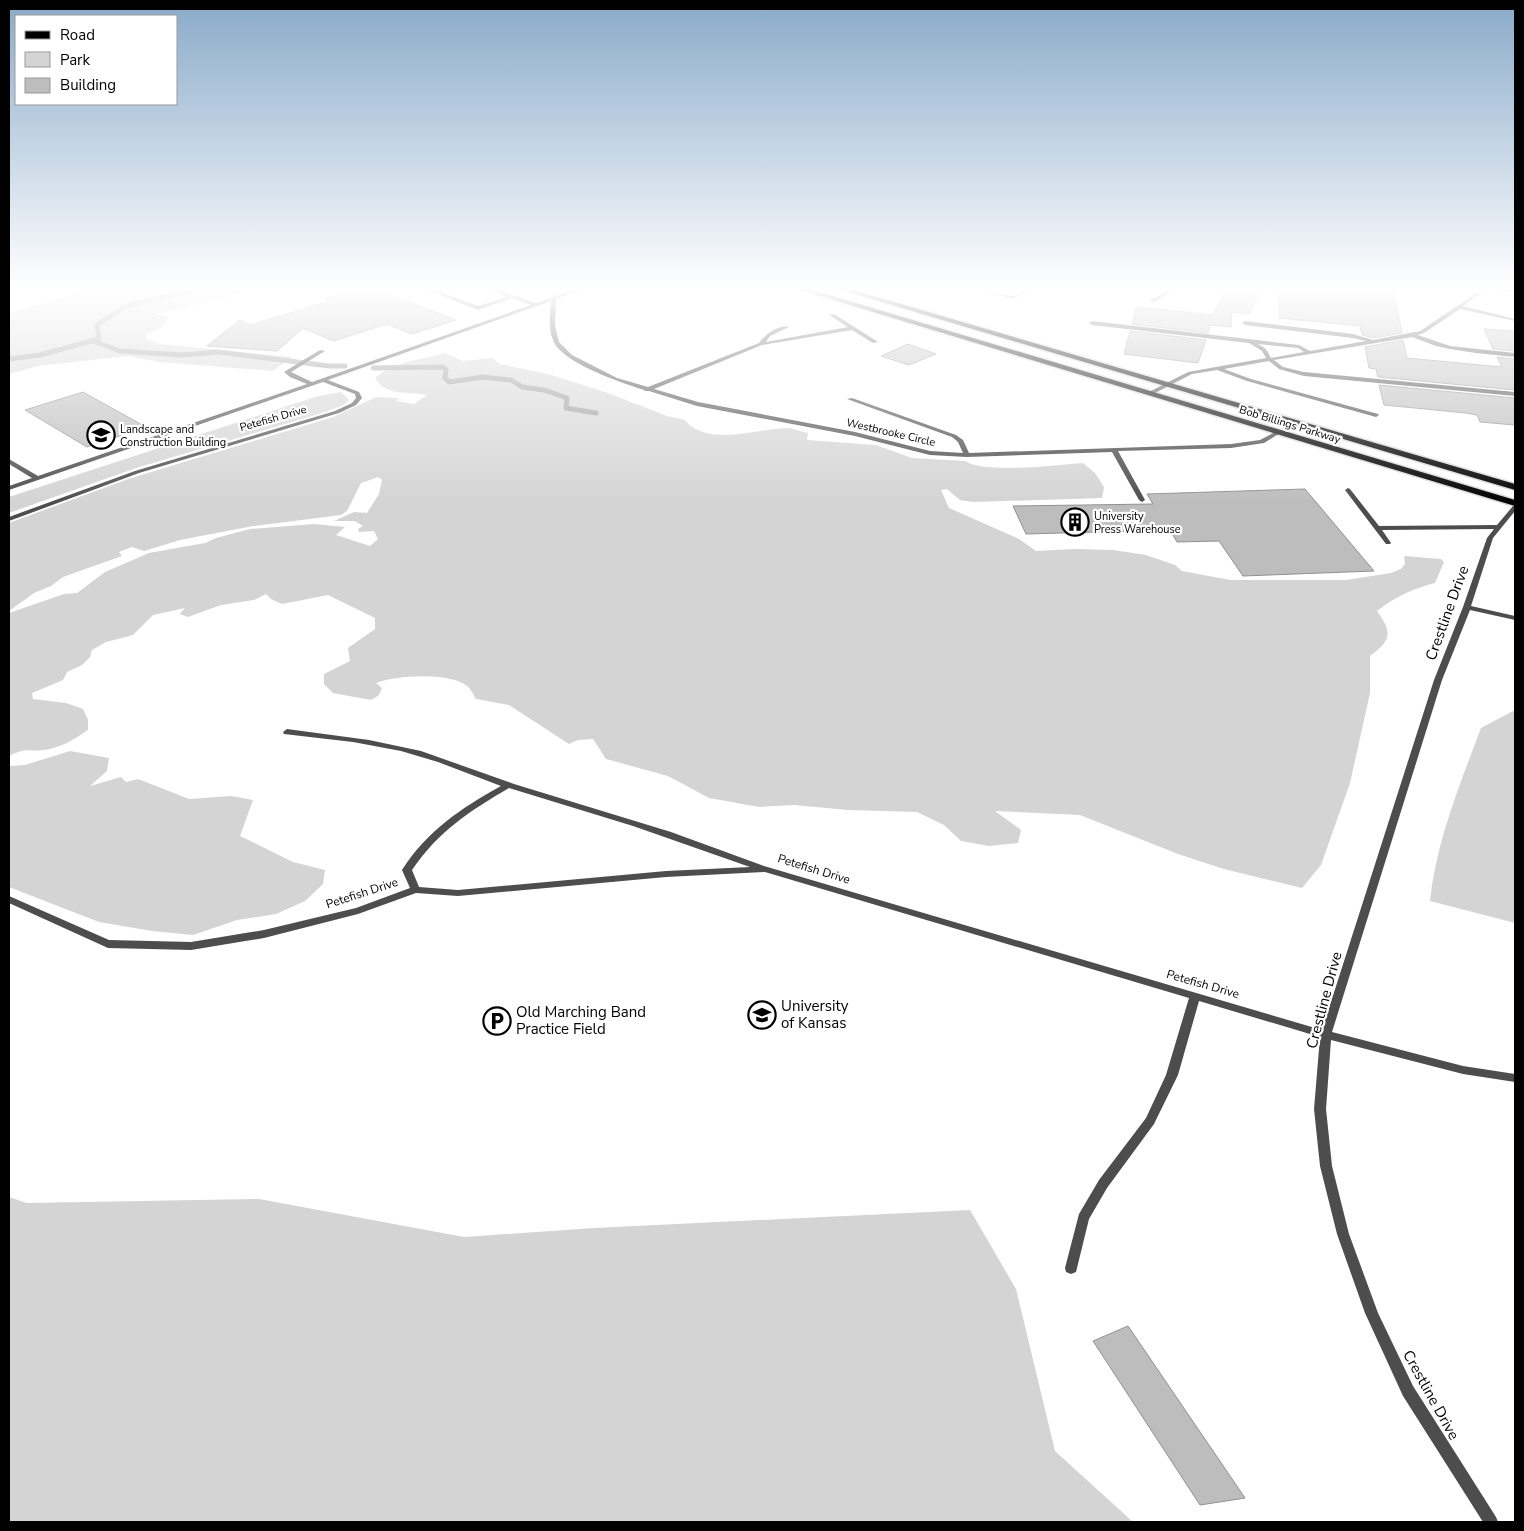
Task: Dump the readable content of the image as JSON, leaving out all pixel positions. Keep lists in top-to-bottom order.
{
  "streets": {
    "main road": ["Bob Billings Parkway"],
    "street": ["Petefish Drive", "Westbrooke Circle", "Crestline Drive"]
  },
  "crossings": [
    ["Petefish Drive", "Crestline Drive"],
    ["Bob Billings Parkway", "Westbrooke Circle"]
  ],
  "places": {
    "school or university": ["Landscape and Construction Building", "University of Kansas"],
    "building": ["University Press Warehouse"],
    "parking": ["Old Marching Band Practice Field"]
  },
  "legend": ["Road", "Park", "Building"]
}
